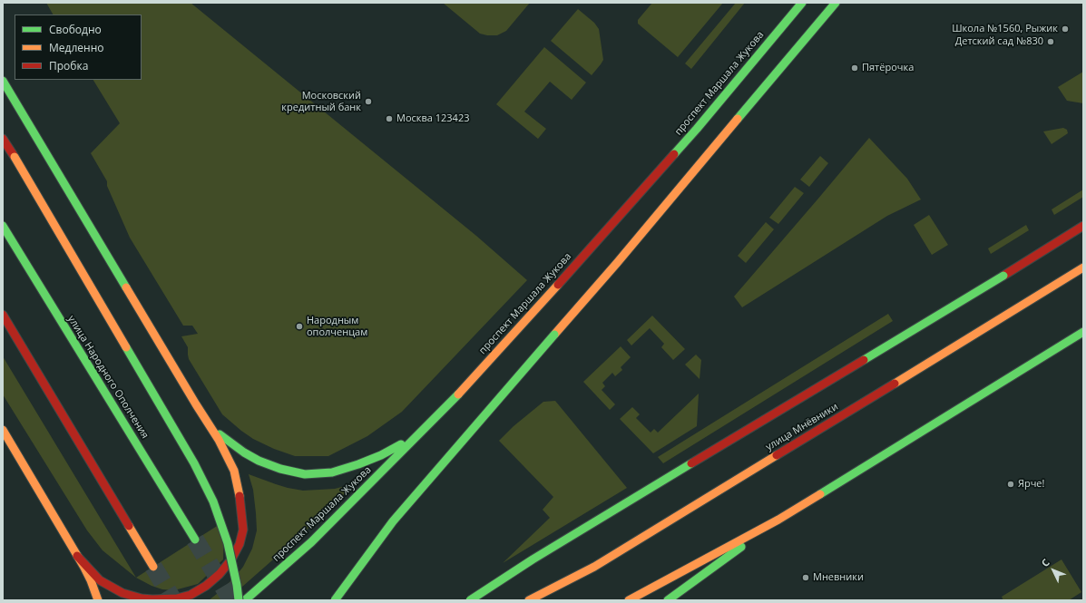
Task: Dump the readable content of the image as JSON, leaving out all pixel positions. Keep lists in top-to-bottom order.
{
  "streets": {
    "main road": ["проспект Маршала Жукова", "улица Народного Ополчения", "улица Мнёвники"]
  },
  "places": [
    "Школа №1560, Рыжик",
    "Детский сад №830",
    "Пятёрочка",
    "Московский кредитный банк",
    "Москва 123423",
    "Народным ополченцам",
    "Ярче!",
    "Мневники"
  ],
  "legend": ["Свободно", "Медленно", "Пробка"],
  "north": "top left"
}
